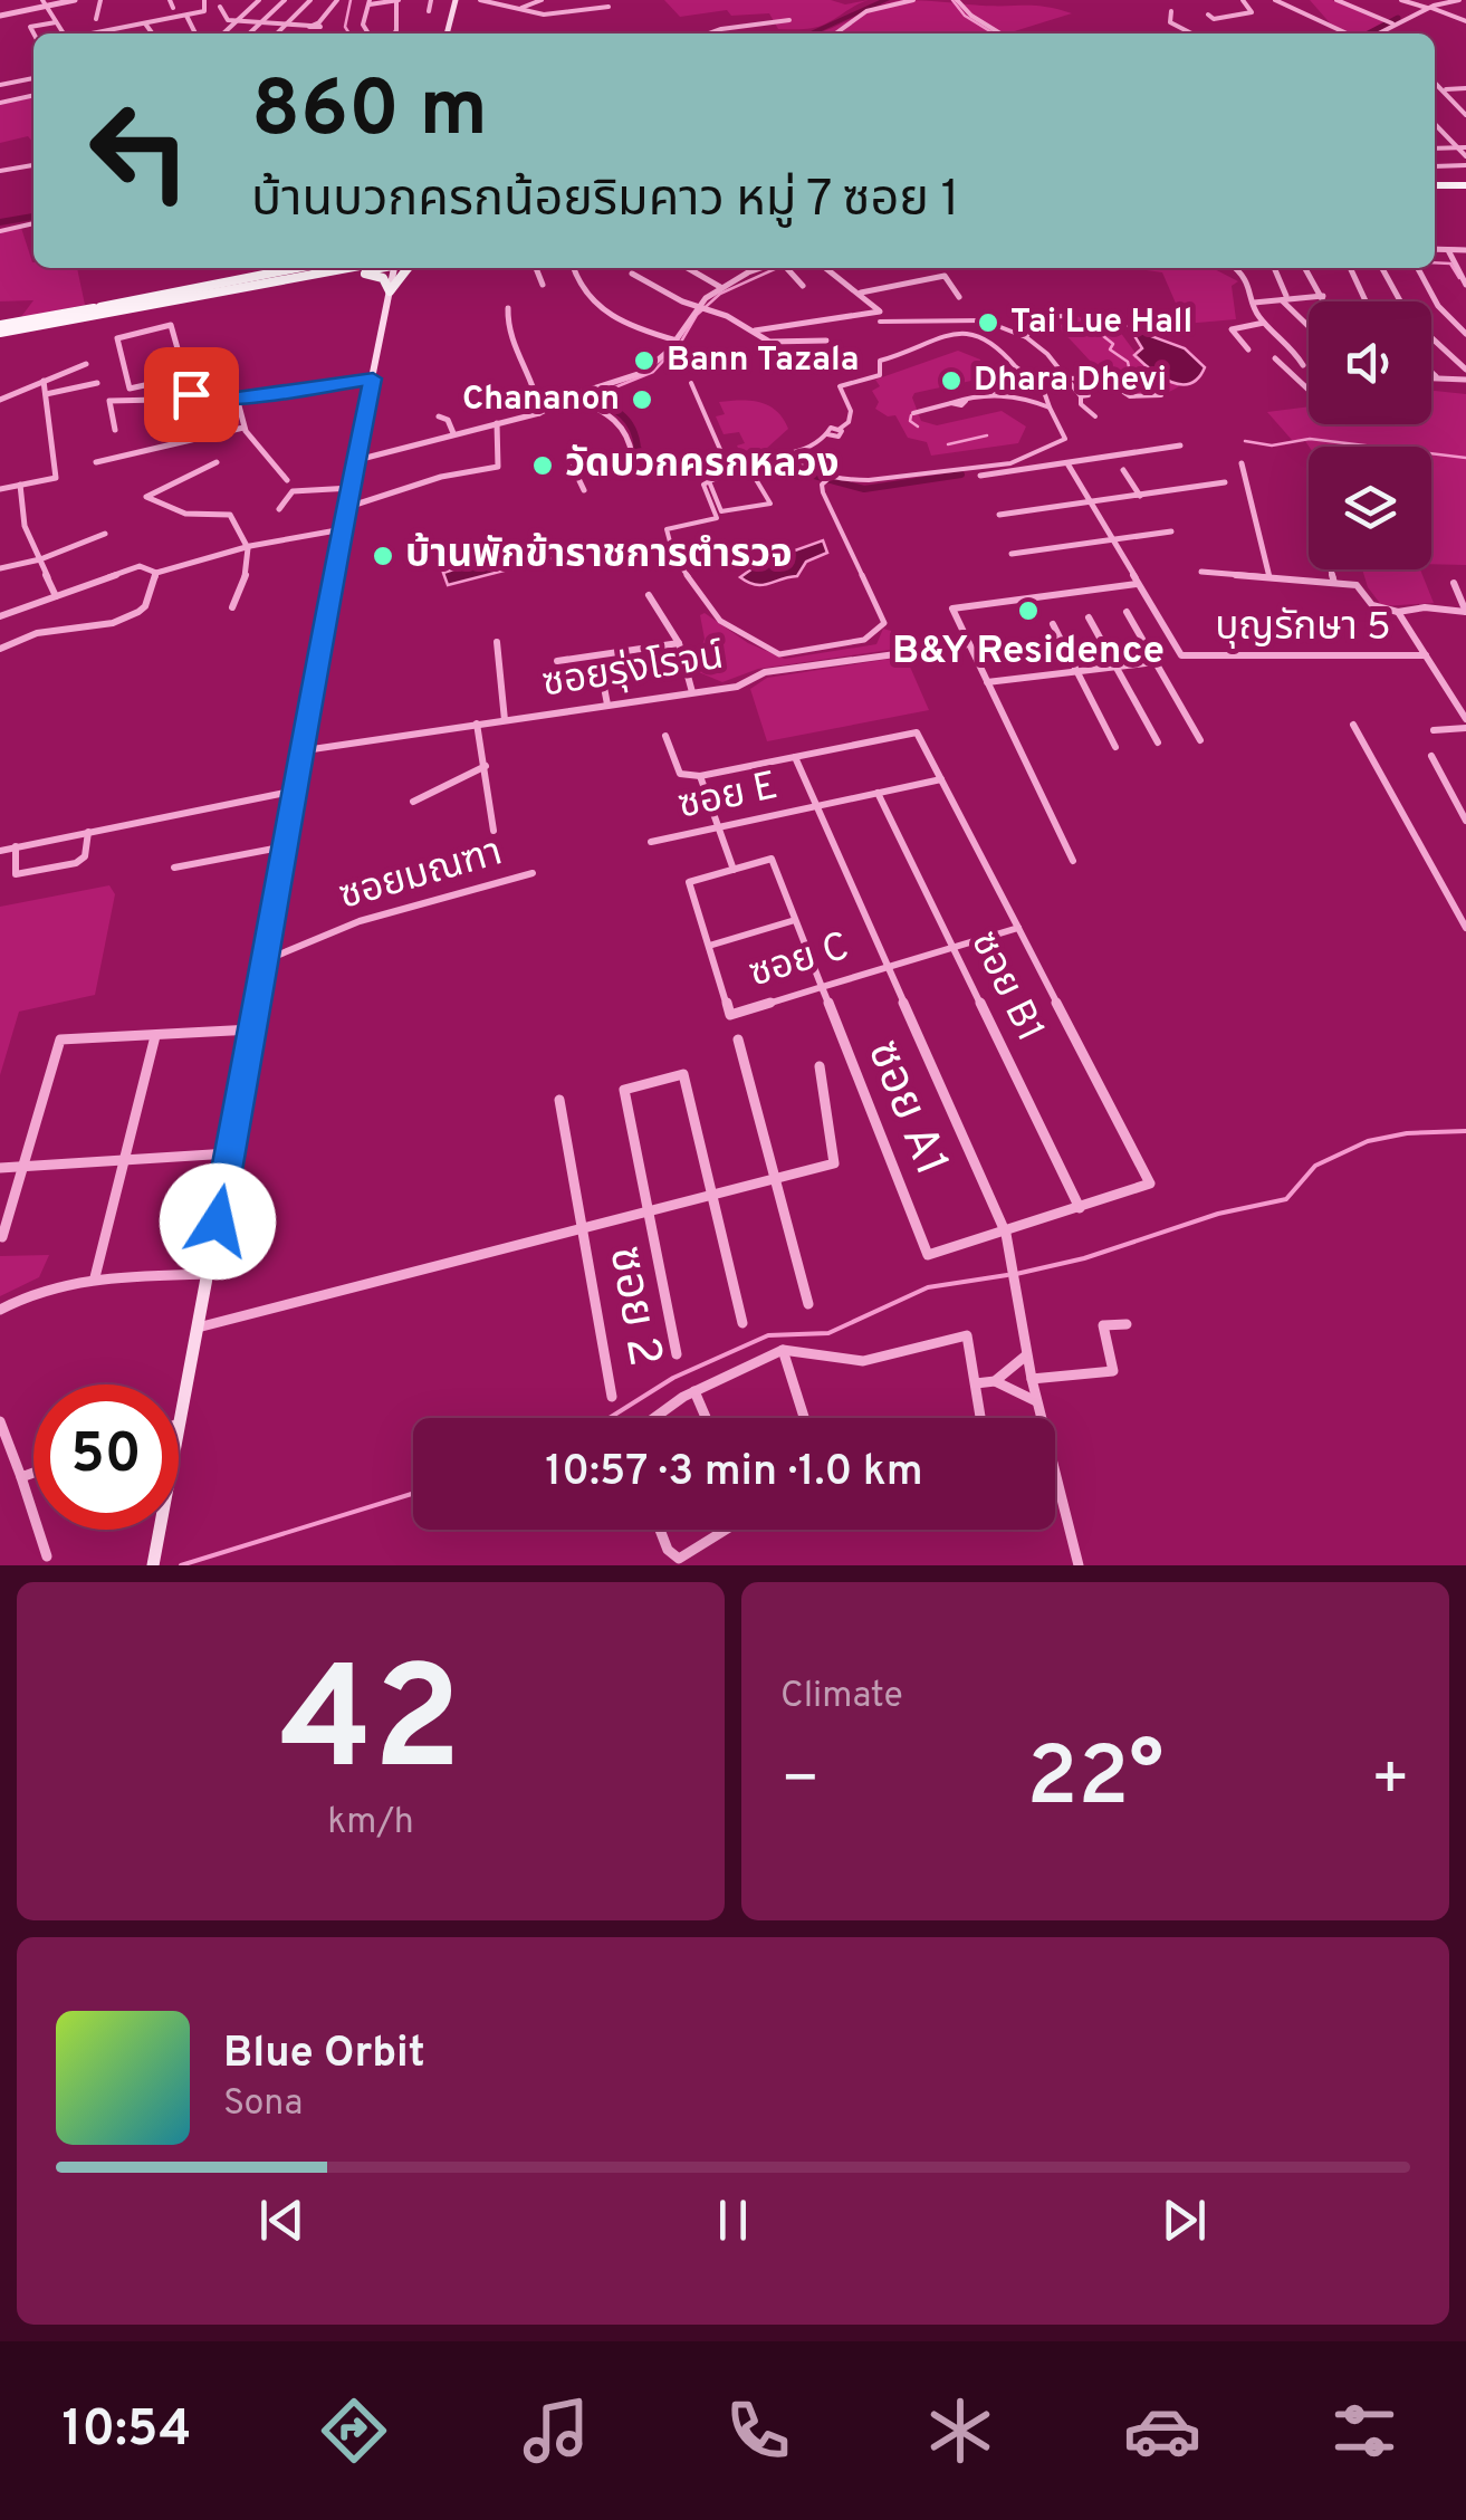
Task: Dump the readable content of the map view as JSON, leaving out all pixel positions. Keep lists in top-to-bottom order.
{
  "streets": {
    "street": [
      "บุญรักษา 5",
      "ซอยรุ่งโรจน์",
      "ซอย E",
      "ซอยมณฑา",
      "ซอย C",
      "ซอย B1",
      "ซอย A1",
      "ซอย 2"
    ]
  },
  "crossings": [
    ["ซอย E", "ซอย B1"],
    ["ซอย C", "ซอย B1"],
    ["ซอย C", "ซอย A1"]
  ],
  "places": [
    "Tai Lue Hall",
    "Bann Tazala",
    "Dhara Dhevi",
    "Chananon",
    "วัดบวกครกหลวง",
    "บ้านพักข้าราชการตำรวจ",
    "B&Y Residence"
  ],
  "page": {
    "turn": ["860 m", "บ้านบวกครกน้อยริมคาว หมู่ 7 ซอย 1"],
    "limit": "50",
    "trip": "10:57 · 3 min · 1.0 km",
    "tile": [
      ["42", "km/h"],
      "Climate"
    ],
    "heat": ["−", "22°", "+"],
    "song": ["Blue Orbit", "Sona"],
    "tabs": "10:54"
  }
}
